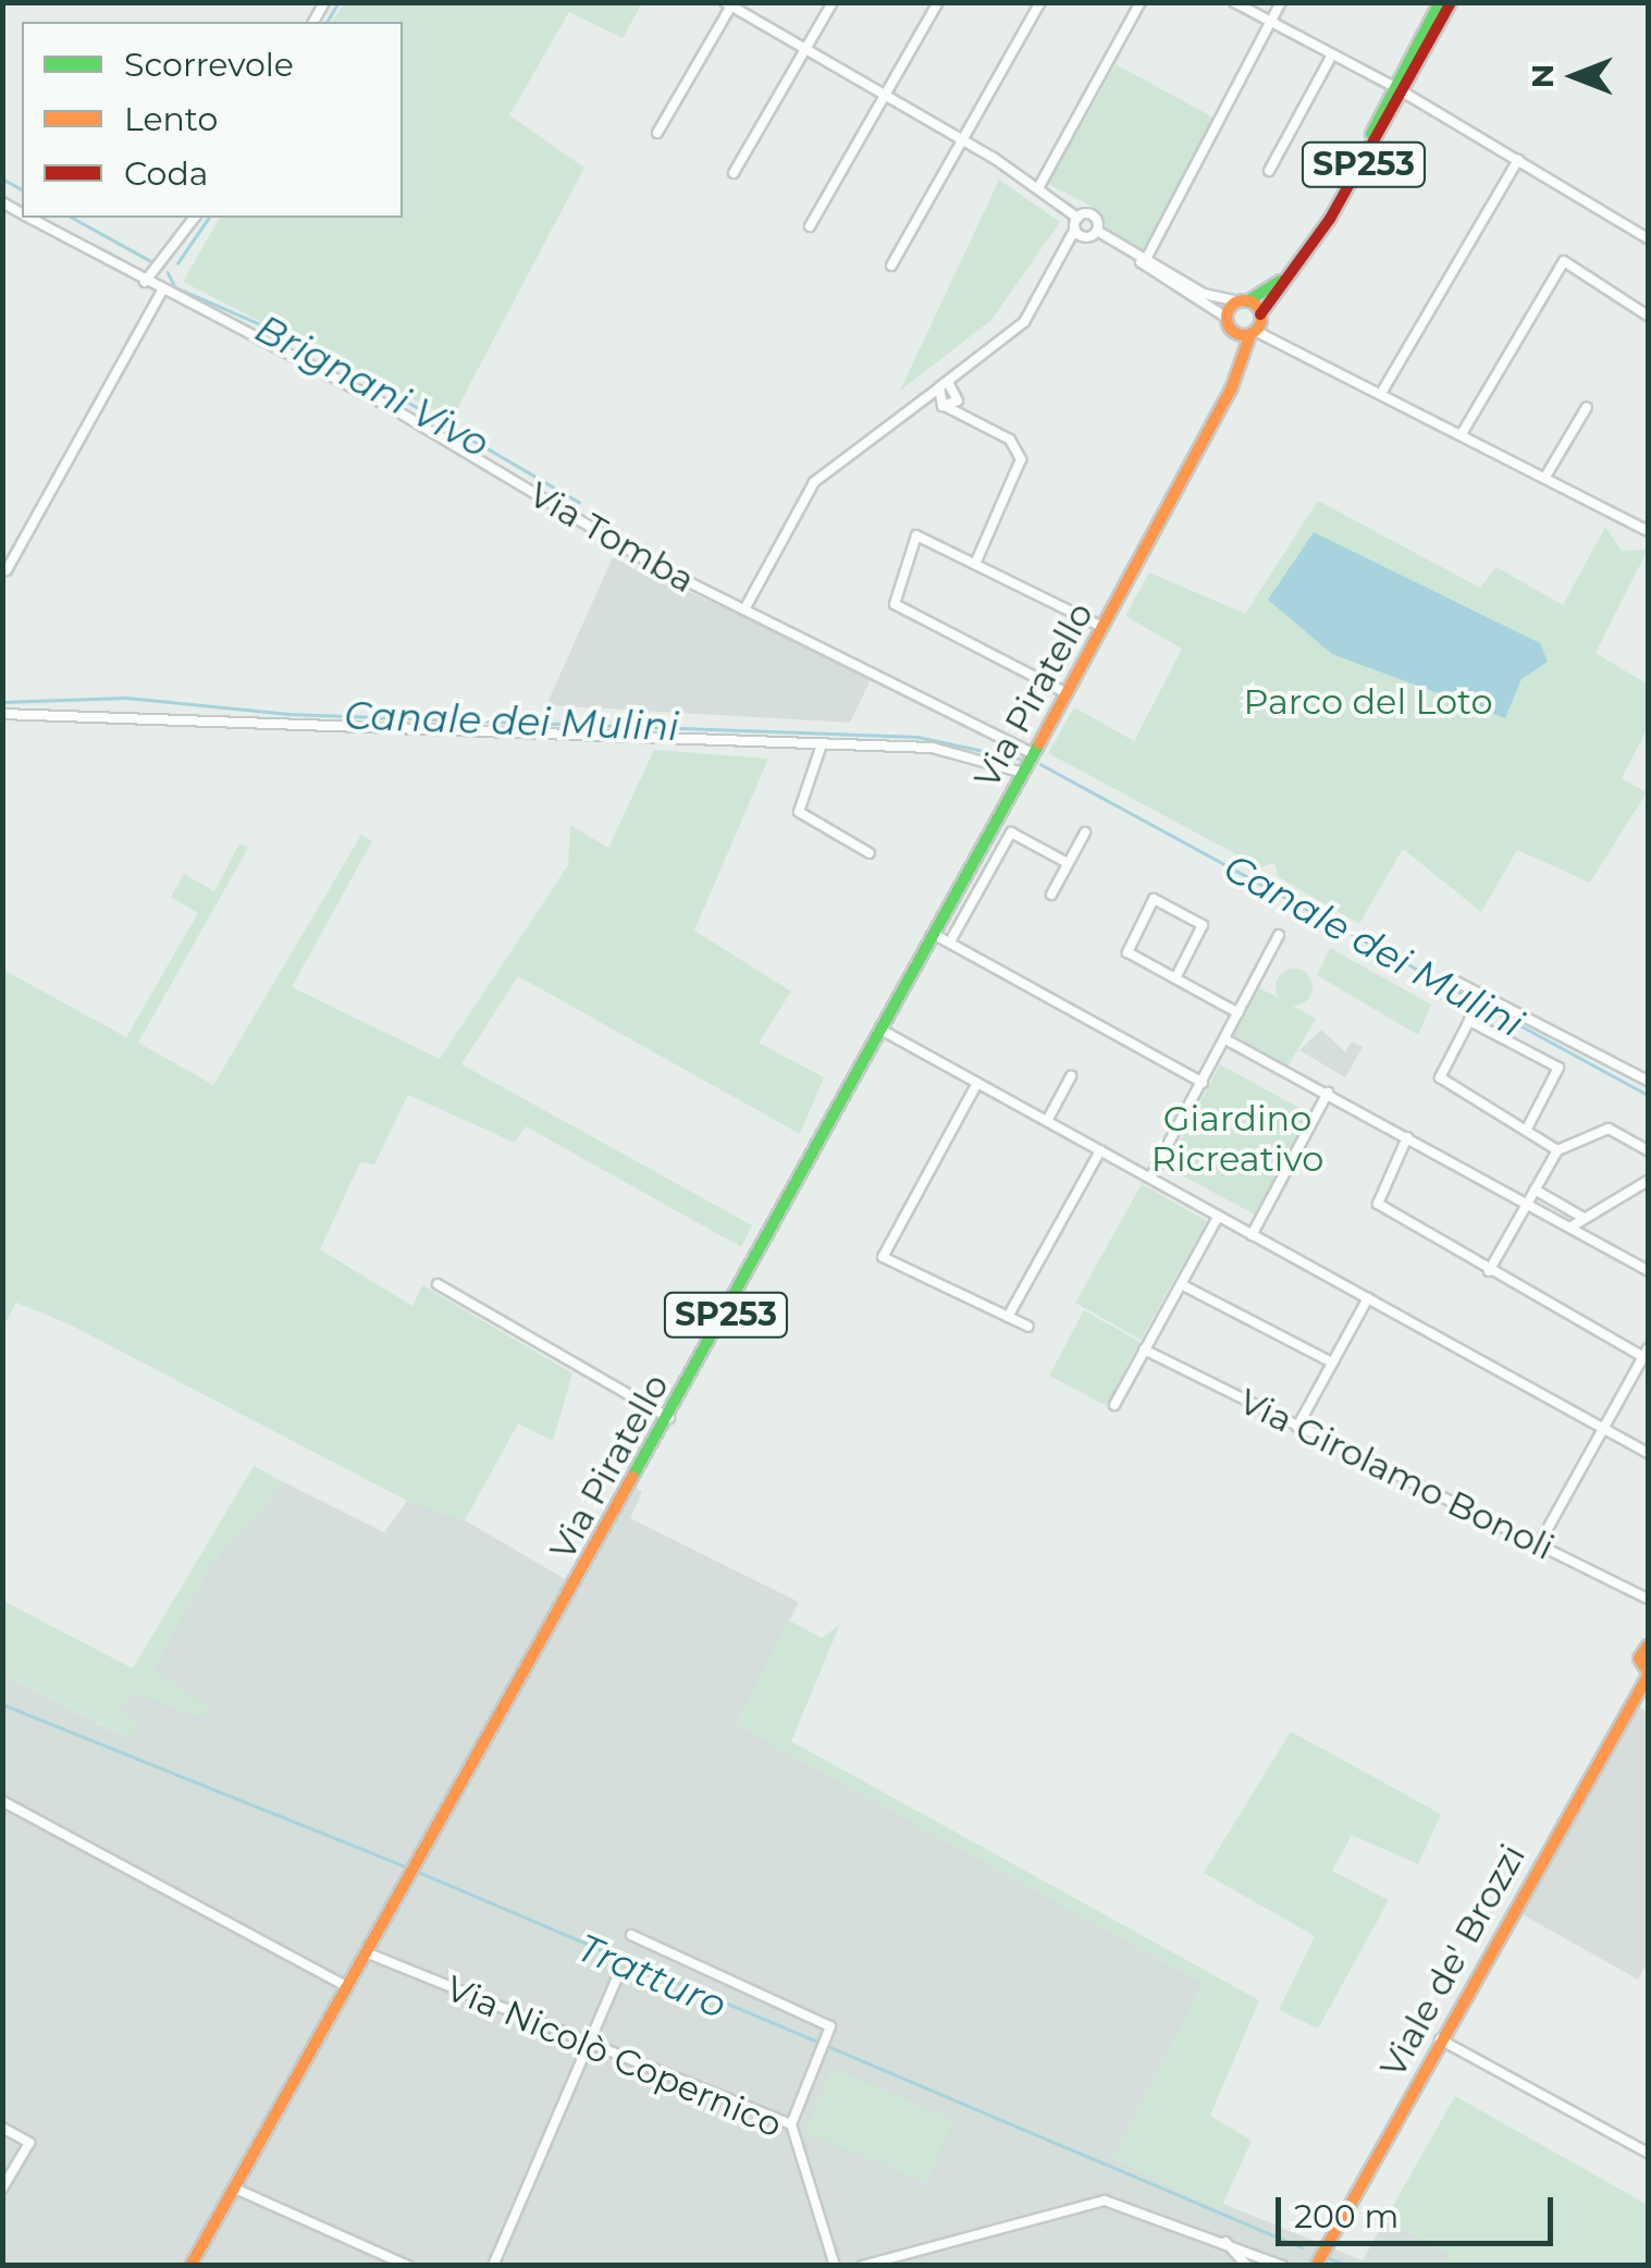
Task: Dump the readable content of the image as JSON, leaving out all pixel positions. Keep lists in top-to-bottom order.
{
  "streets": {
    "main road": ["SP253", "Via Piratello", "Viale de' Brozzi"],
    "street": ["Via Tomba", "Via Girolamo Bonoli", "Via Nicolò Copernico"]
  },
  "crossings": [
    ["Via Tomba", "Via Piratello"],
    ["Via Piratello", "Via Nicolò Copernico"]
  ],
  "water": ["Brignani Vivo", "Canale dei Mulini", "Tratturo"],
  "parks": ["Parco del Loto", "Giardino Ricreativo"],
  "legend": ["Scorrevole", "Lento", "Coda"],
  "scale_bar": "200 m",
  "north": "left"
}
